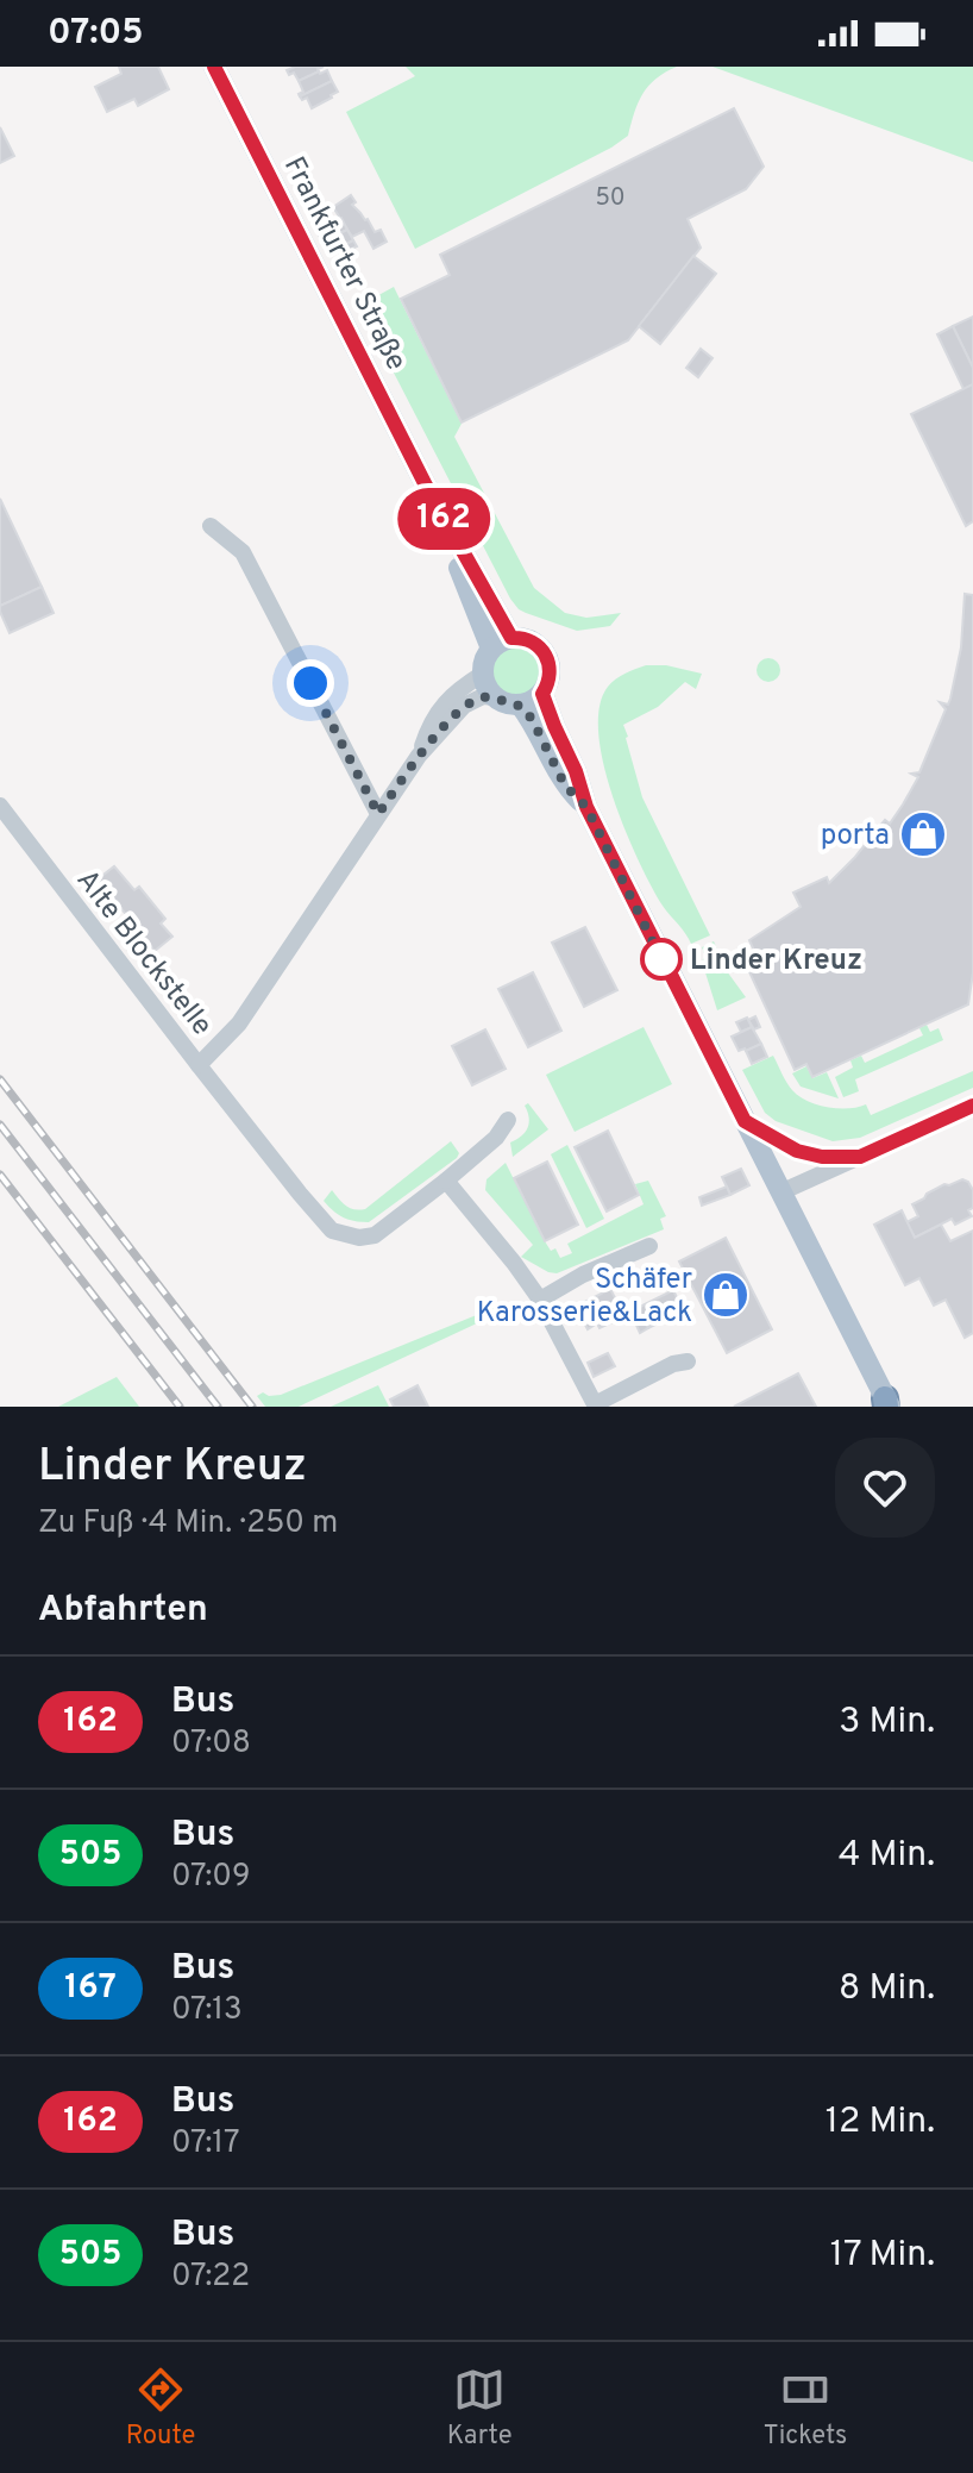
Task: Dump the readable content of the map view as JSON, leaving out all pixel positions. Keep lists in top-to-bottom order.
{
  "streets": {
    "main road": ["Frankfurter Straße"],
    "street": ["Alte Blockstelle"]
  },
  "crossings": [
    ["Frankfurter Straße", "Alte Blockstelle"]
  ],
  "places": {
    "shop": ["porta", "Schäfer Karosserie&Lack"],
    "other": ["Linder Kreuz"]
  },
  "lines": ["bus line 162"],
  "house_numbers": ["50"],
  "page": {
    "status": "07:05",
    "on_map": "162",
    "heading": [
      ["Linder Kreuz", "Zu Fuß · 4 Min. · 250 m"],
      "Abfahrten"
    ],
    "list": [
      {
        "mark": "162",
        "name": "Bus",
        "note": "07:08",
        "value": "3 Min."
      },
      {
        "mark": "505",
        "name": "Bus",
        "note": "07:09",
        "value": "4 Min."
      },
      {
        "mark": "167",
        "name": "Bus",
        "note": "07:13",
        "value": "8 Min."
      },
      {
        "mark": "162",
        "name": "Bus",
        "note": "07:17",
        "value": "12 Min."
      },
      {
        "mark": "505",
        "name": "Bus",
        "note": "07:22",
        "value": "17 Min."
      }
    ],
    "tabs": ["Route", "Karte", "Tickets"]
  }
}
